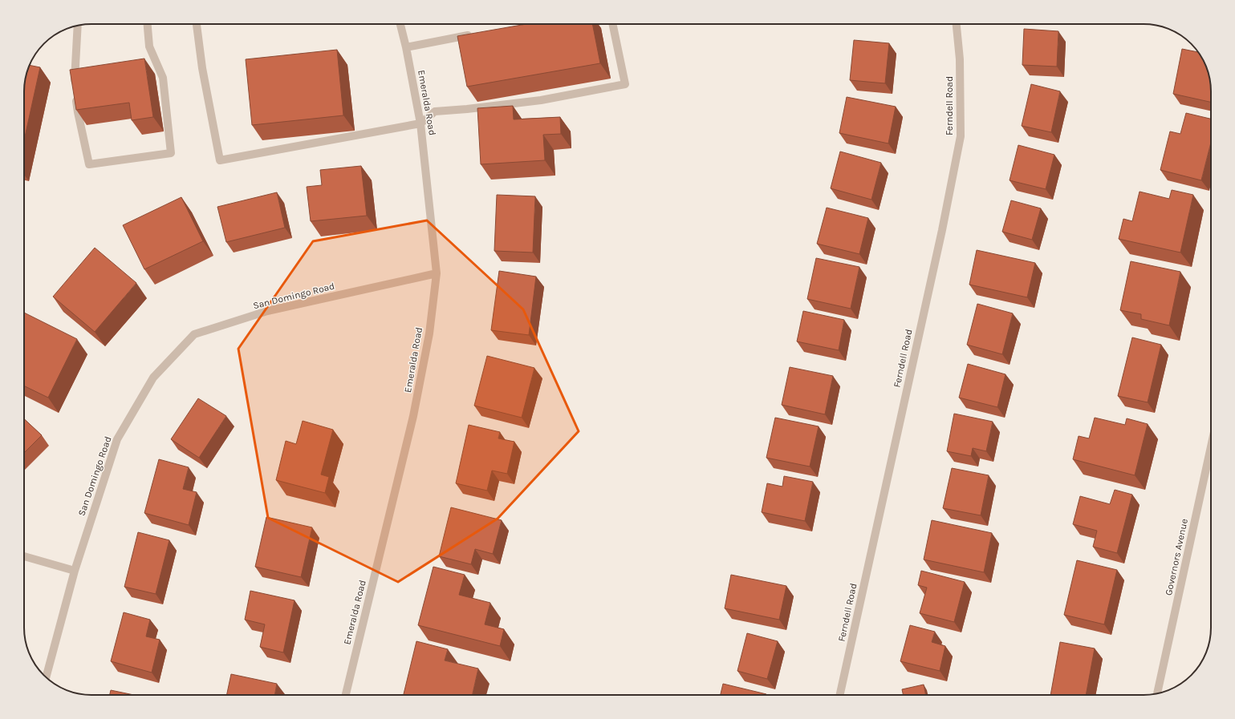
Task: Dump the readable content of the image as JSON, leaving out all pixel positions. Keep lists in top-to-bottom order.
{
  "streets": {
    "street": [
      "Emeralda Road",
      "Ferndell Road",
      "San Domingo Road",
      "Governors Avenue"
    ]
  },
  "crossings": [
    ["Emeralda Road", "San Domingo Road"]
  ]
}
